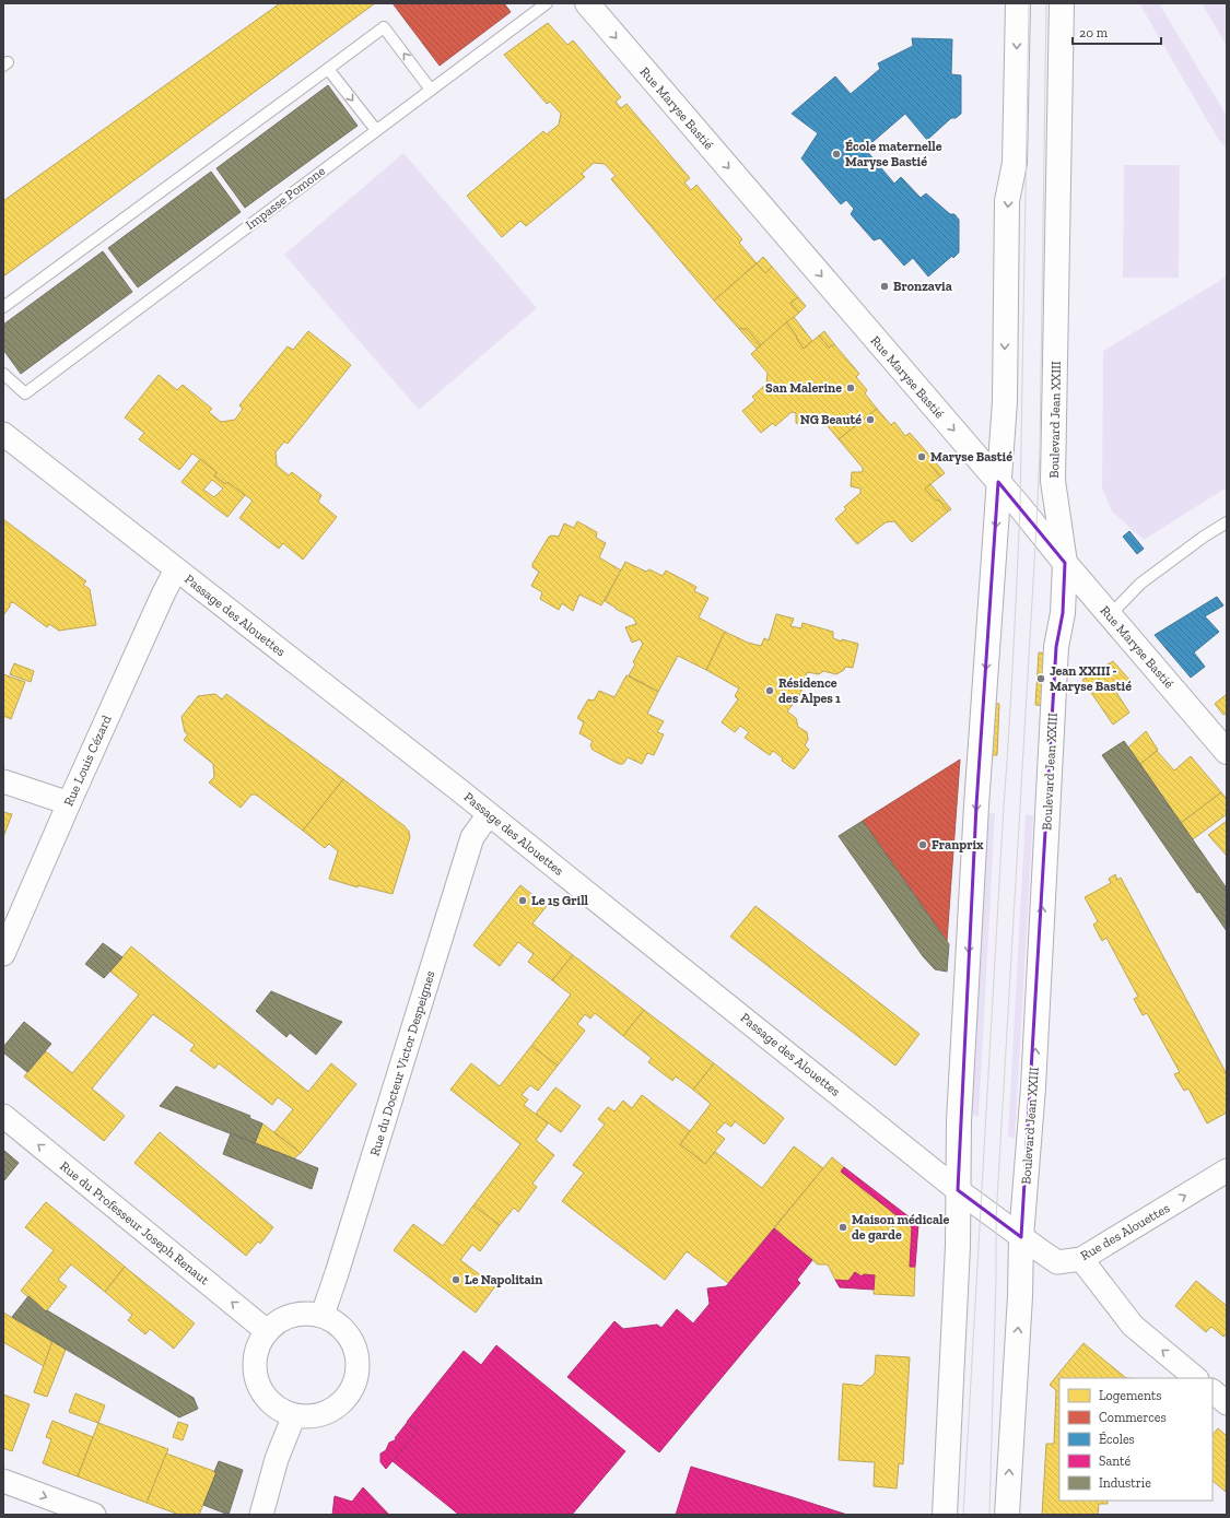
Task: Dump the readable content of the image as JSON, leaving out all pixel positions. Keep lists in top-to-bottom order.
{
  "streets": {
    "main road": ["Rue Maryse Bastié", "Boulevard Jean XXIII"],
    "street": [
      "Passage des Alouettes",
      "Rue Louis Cézard",
      "Rue du Docteur Victor Despeignes",
      "Rue du Professeur Joseph Renaut",
      "Rue des Alouettes"
    ],
    "lane": ["Impasse Pomone"]
  },
  "crossings": [
    ["Rue Maryse Bastié", "Boulevard Jean XXIII"],
    ["Boulevard Jean XXIII", "Passage des Alouettes"],
    ["Boulevard Jean XXIII", "Rue des Alouettes"],
    ["Passage des Alouettes", "Rue Louis Cézard"],
    ["Passage des Alouettes", "Rue du Docteur Victor Despeignes"],
    ["Passage des Alouettes", "Rue des Alouettes"],
    ["Rue du Docteur Victor Despeignes", "Rue du Professeur Joseph Renaut"]
  ],
  "one_way": ["Rue Maryse Bastié", "Rue du Professeur Joseph Renaut", "Rue des Alouettes"],
  "places": [
    "École maternelle Maryse Bastié",
    "Bronzavia",
    "San Malerine",
    "NG Beauté",
    "Maryse Bastié",
    "Jean XXIII - Maryse Bastié",
    "Résidence des Alpes 1",
    "Franprix",
    "Le 15 Grill",
    "Maison médicale de garde",
    "Le Napolitain"
  ],
  "legend": [
    "Logements",
    "Commerces",
    "Écoles",
    "Santé",
    "Industrie"
  ],
  "scale_bar": "20 m"
}
